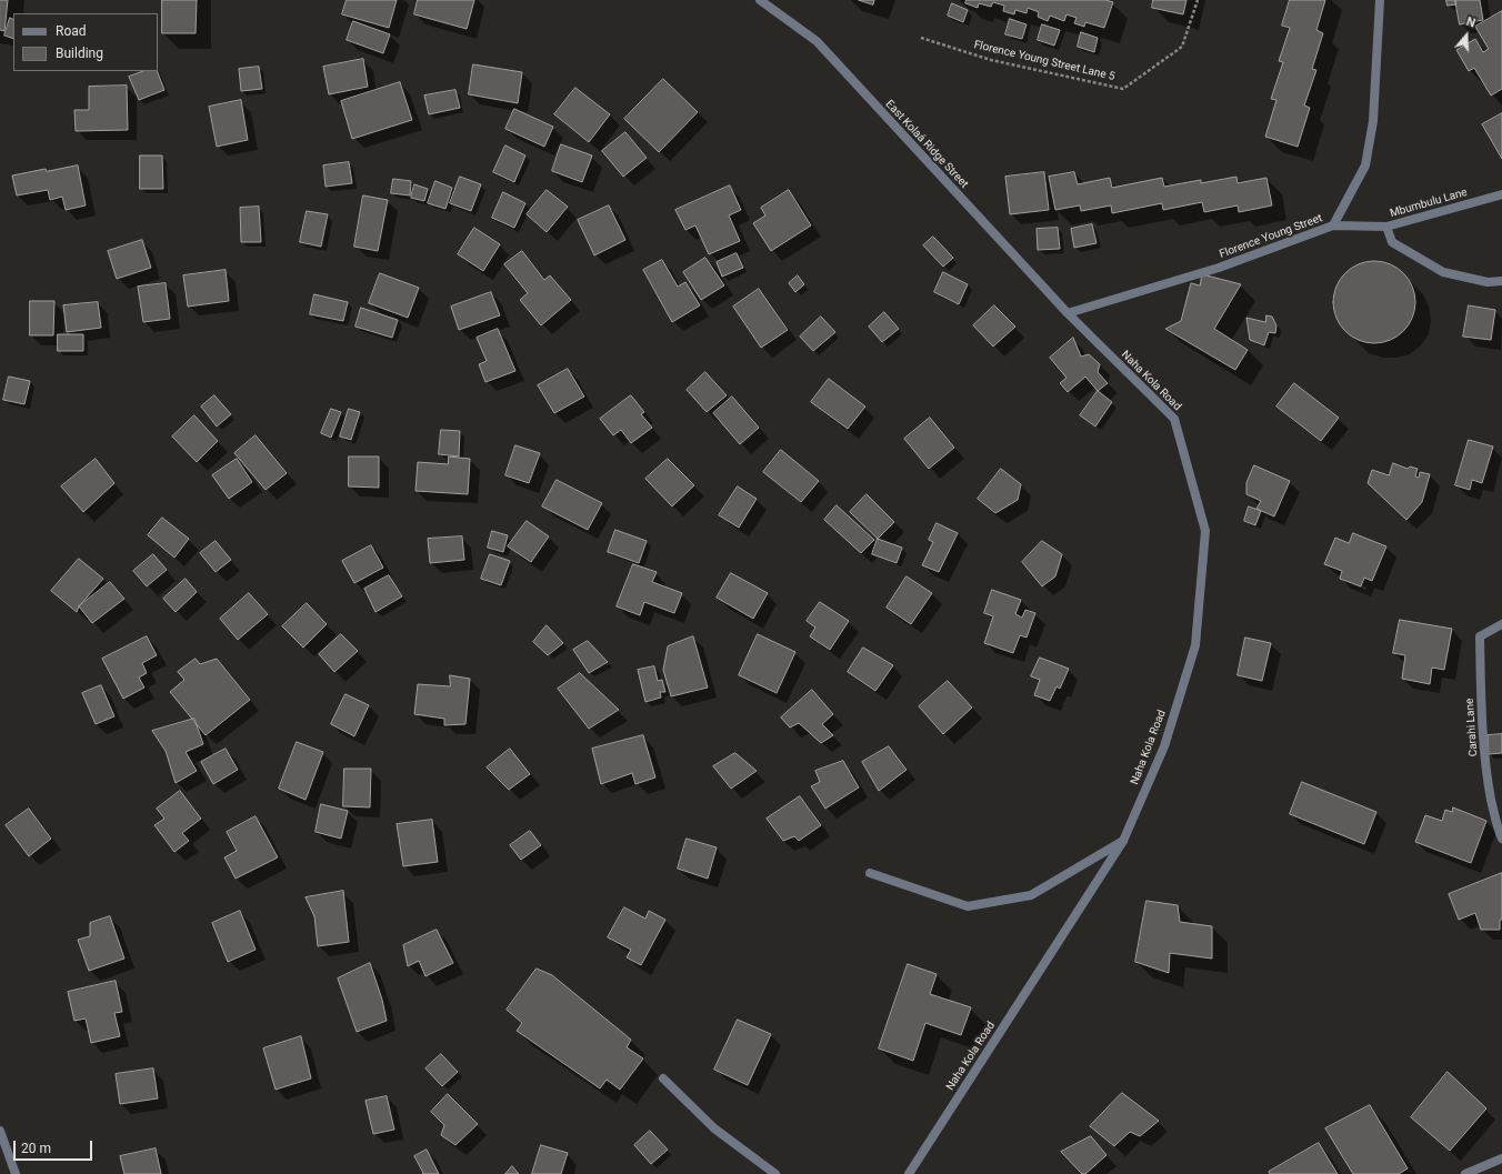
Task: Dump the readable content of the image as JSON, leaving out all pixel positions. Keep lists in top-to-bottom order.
{
  "streets": {
    "street": [
      "East Kolaá Ridge Street",
      "Mbumbulu Lane",
      "Florence Young Street",
      "Naha Kola Road",
      "Carahi Lane"
    ],
    "path": ["Florence Young Street Lane 5"]
  },
  "crossings": [
    ["East Kolaá Ridge Street", "Florence Young Street"],
    ["East Kolaá Ridge Street", "Naha Kola Road"],
    ["Mbumbulu Lane", "Florence Young Street"],
    ["Florence Young Street", "Naha Kola Road"]
  ],
  "legend": ["Road", "Building"],
  "scale_bar": "20 m",
  "north": "top"
}
